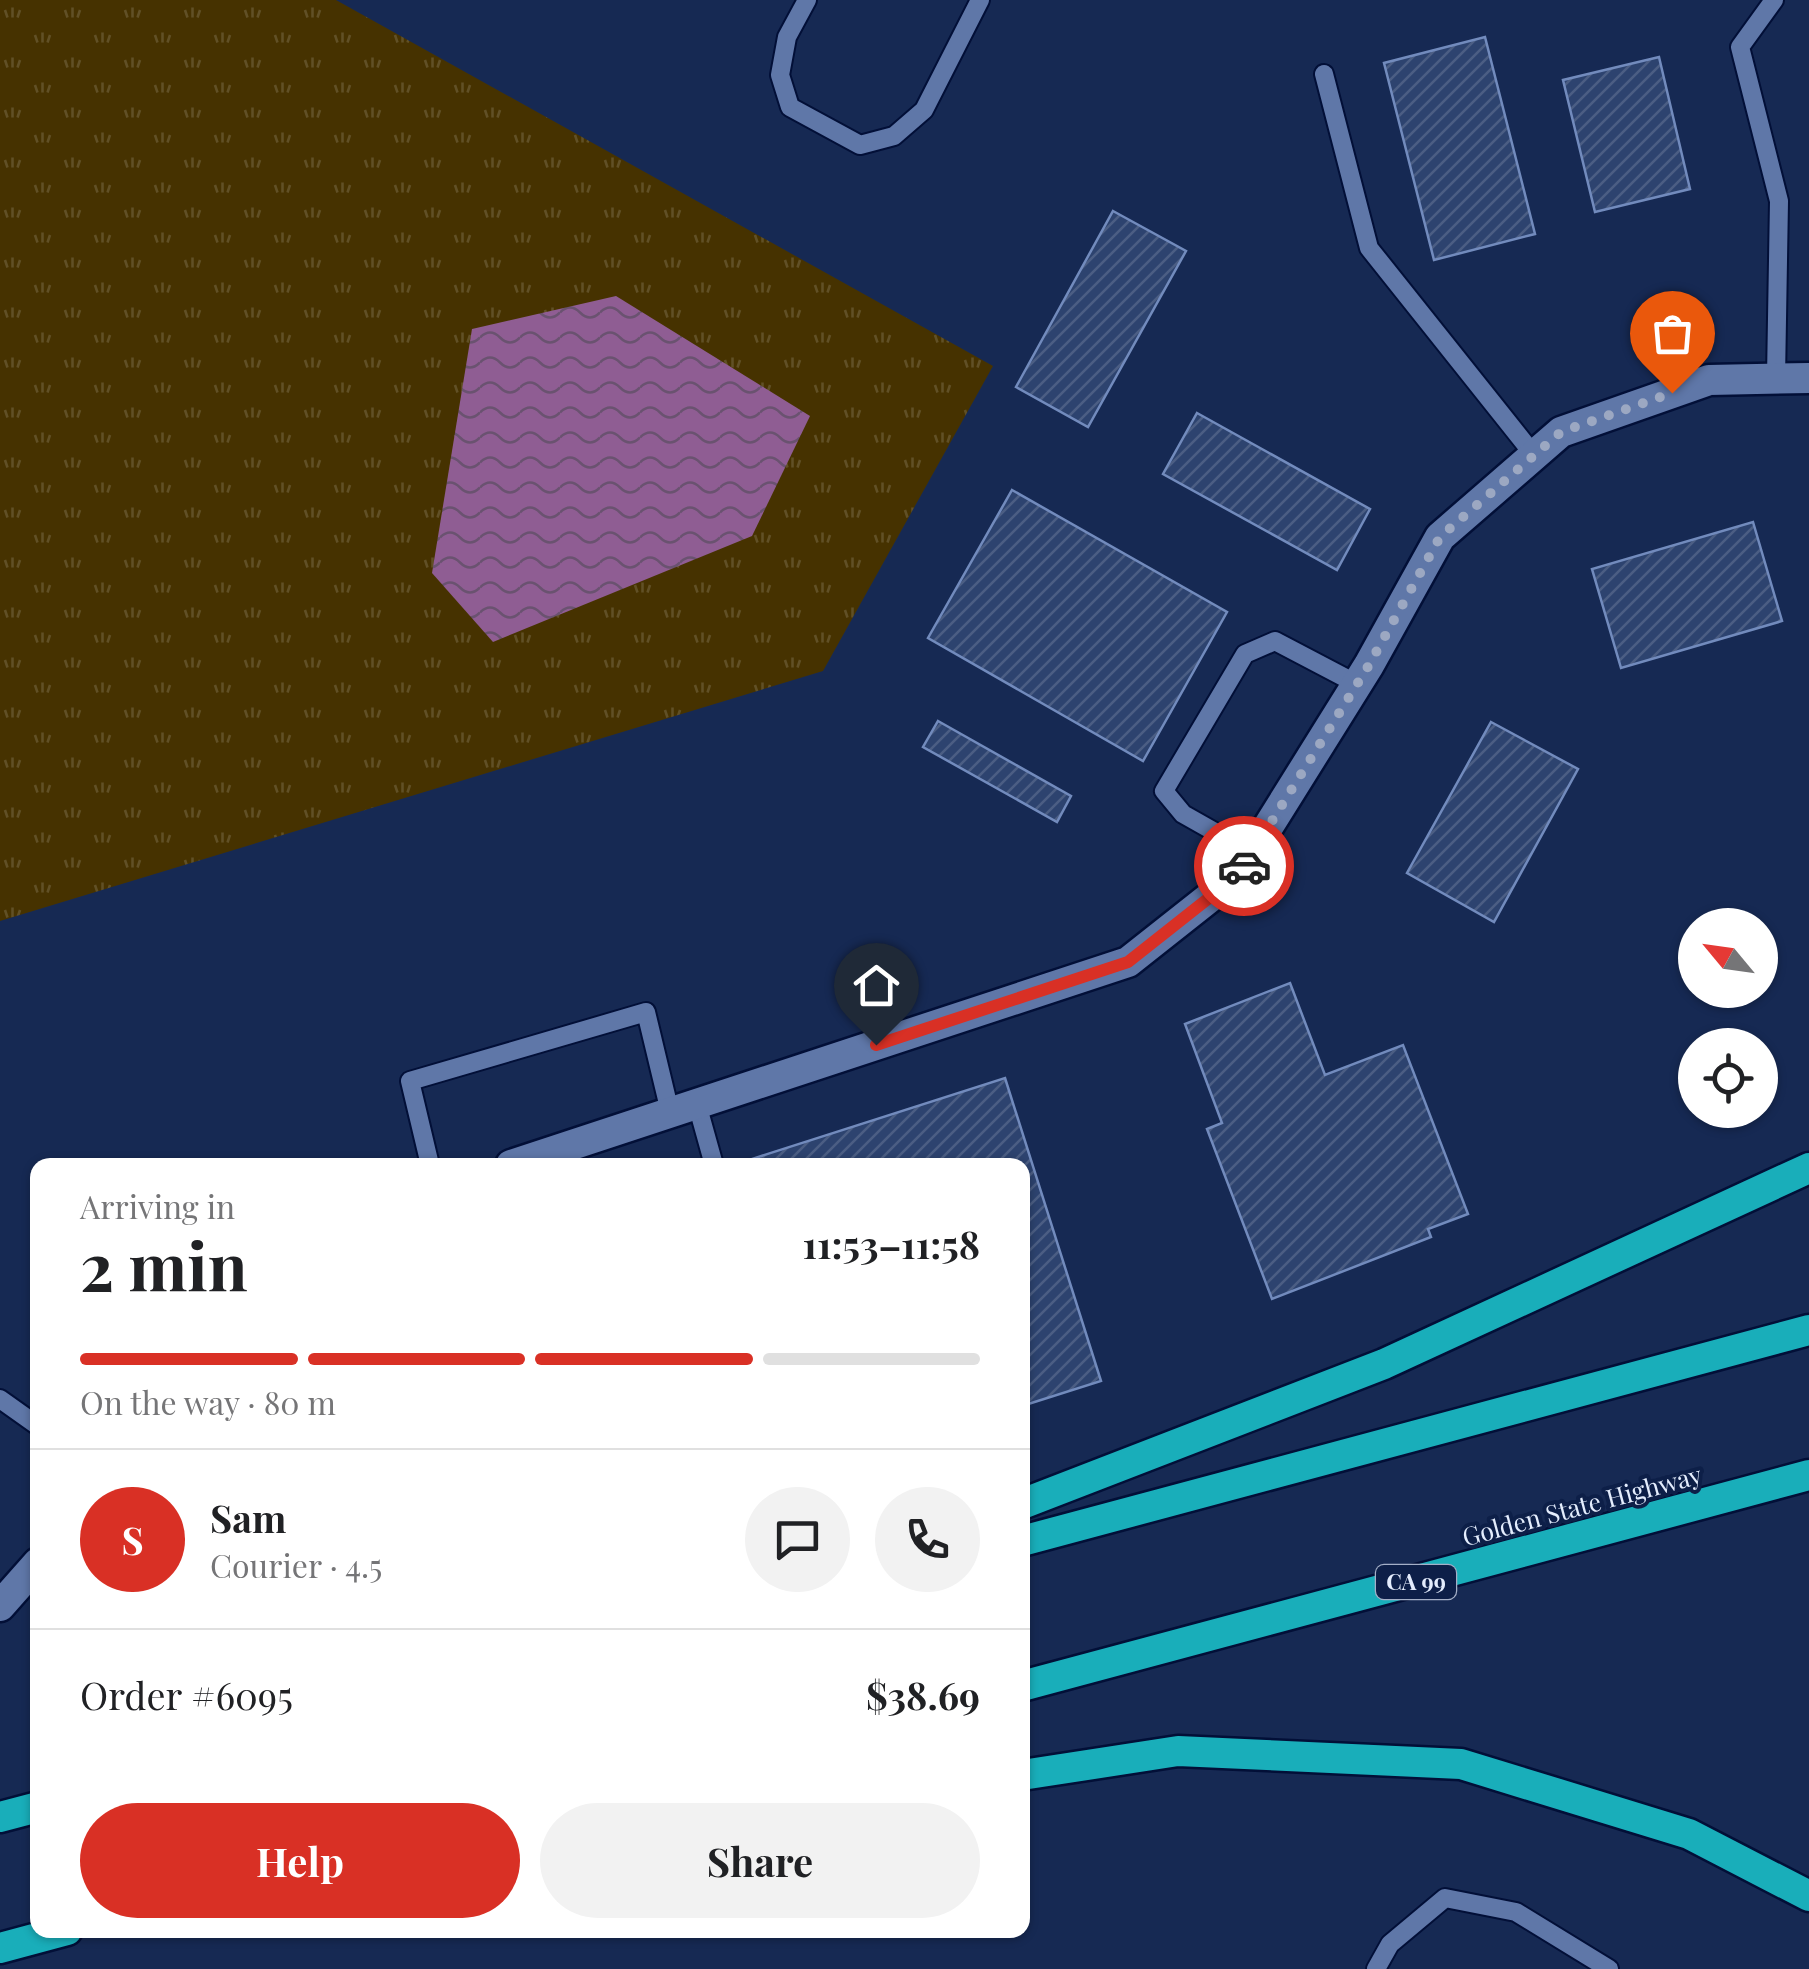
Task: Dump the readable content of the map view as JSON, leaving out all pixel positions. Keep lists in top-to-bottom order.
{
  "streets": {
    "highway": ["Golden State Highway", "CA 99"]
  },
  "north": "top left",
  "page": {
    "heading": ["2 min", "Arriving in", "11:53–11:58"],
    "panel": [
      "Sam",
      "Courier · 4.5",
      "Order #6095",
      "$38.69"
    ],
    "bar": "On the way · 80 m",
    "round": "S",
    "buttons": ["Help", "Share"]
  }
}
